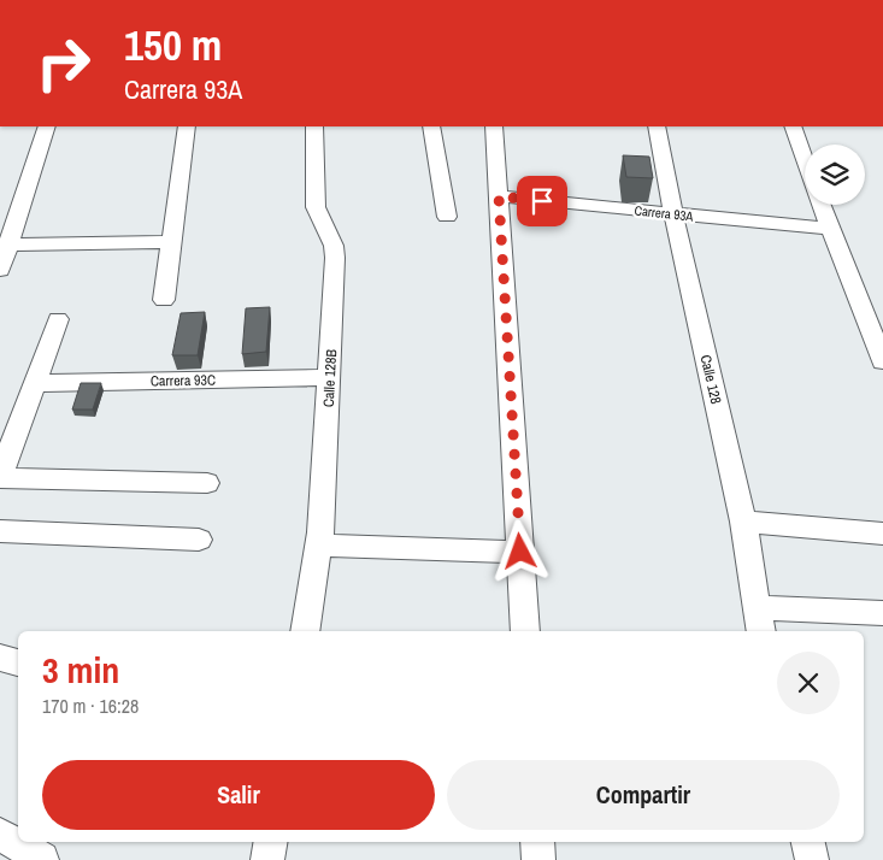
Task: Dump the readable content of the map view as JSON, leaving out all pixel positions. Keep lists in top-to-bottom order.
{
  "streets": {
    "street": [
      "Carrera 93A",
      "Calle 128B",
      "Calle 128",
      "Carrera 93C"
    ]
  },
  "crossings": [
    ["Carrera 93A", "Calle 128"],
    ["Calle 128B", "Carrera 93C"]
  ],
  "page": {
    "turn": ["150 m", "Carrera 93A"],
    "heading": ["3 min", "170 m · 16:28"],
    "buttons": ["Salir", "Compartir"]
  }
}
